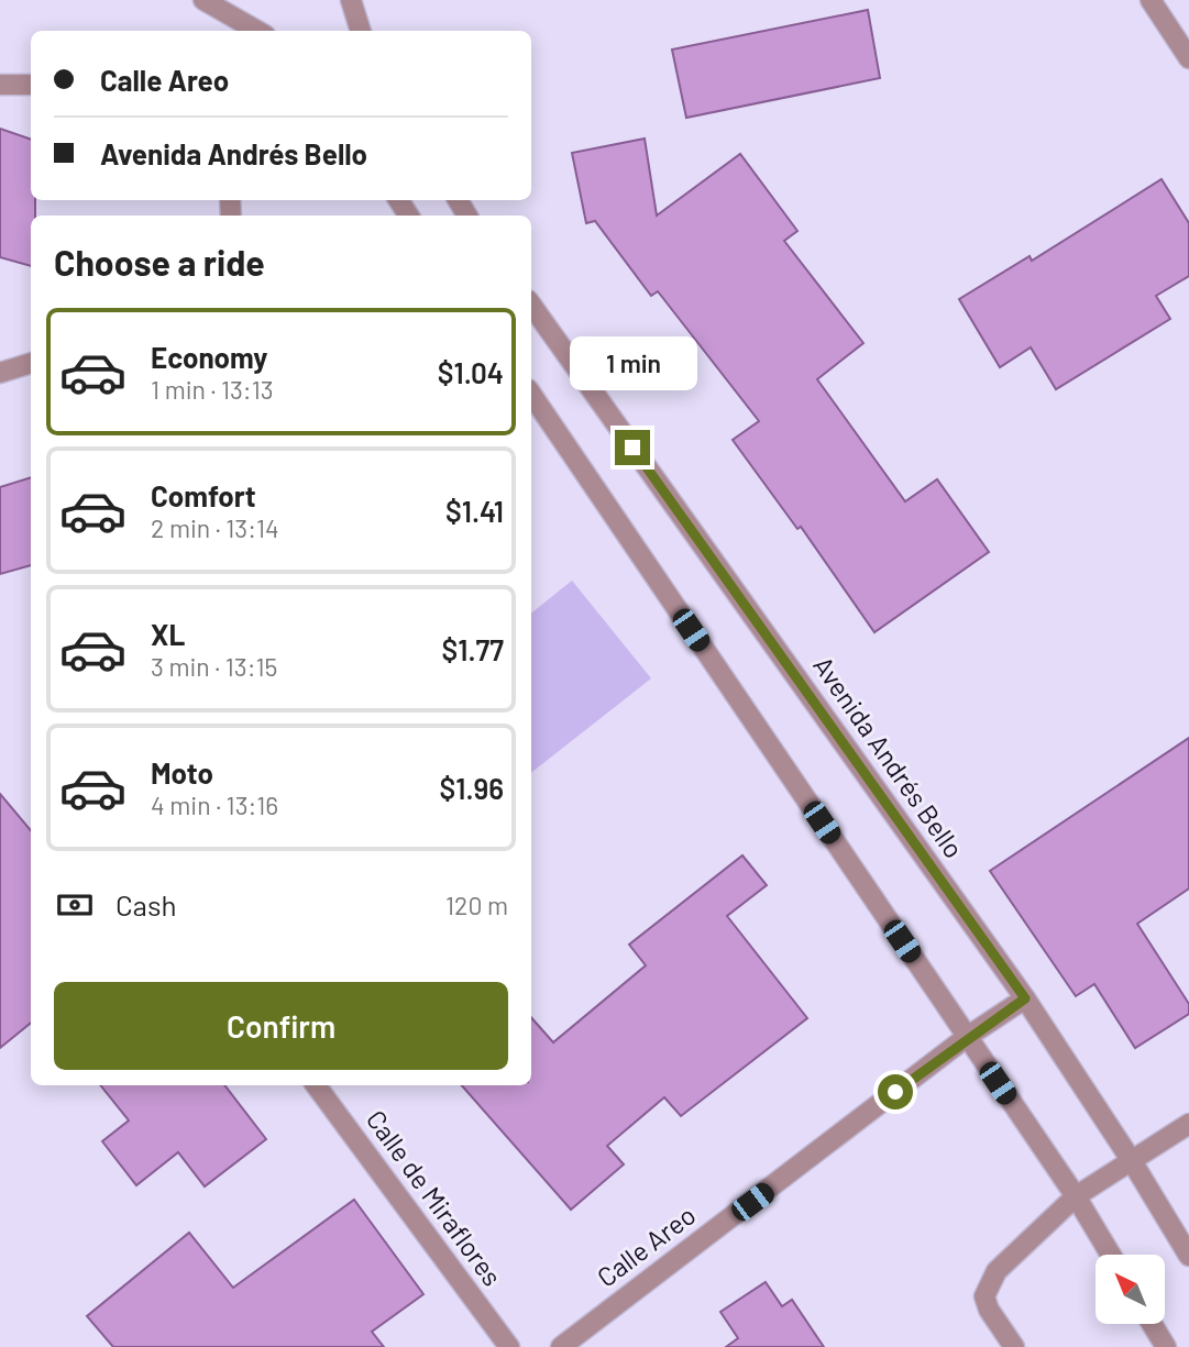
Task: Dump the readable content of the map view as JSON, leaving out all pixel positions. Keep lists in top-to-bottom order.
{
  "streets": {
    "street": ["Avenida Andrés Bello", "Calle de Miraflores", "Calle Areo"]
  },
  "crossings": [
    ["Avenida Andrés Bello", "Calle Areo"]
  ],
  "north": "top left",
  "page": {
    "banner": ["Calle Areo", "Avenida Andrés Bello"],
    "heading": "Choose a ride",
    "list": [
      {
        "name": "Economy",
        "note": "1 min · 13:13",
        "value": "$1.04"
      },
      {
        "name": "Comfort",
        "note": "2 min · 13:14",
        "value": "$1.41"
      },
      {
        "name": "XL",
        "note": "3 min · 13:15",
        "value": "$1.77"
      },
      {
        "name": "Moto",
        "note": "4 min · 13:16",
        "value": "$1.96"
      }
    ],
    "bubble": "1 min",
    "pay": ["Cash", "120 m"],
    "buttons": "Confirm"
  }
}
